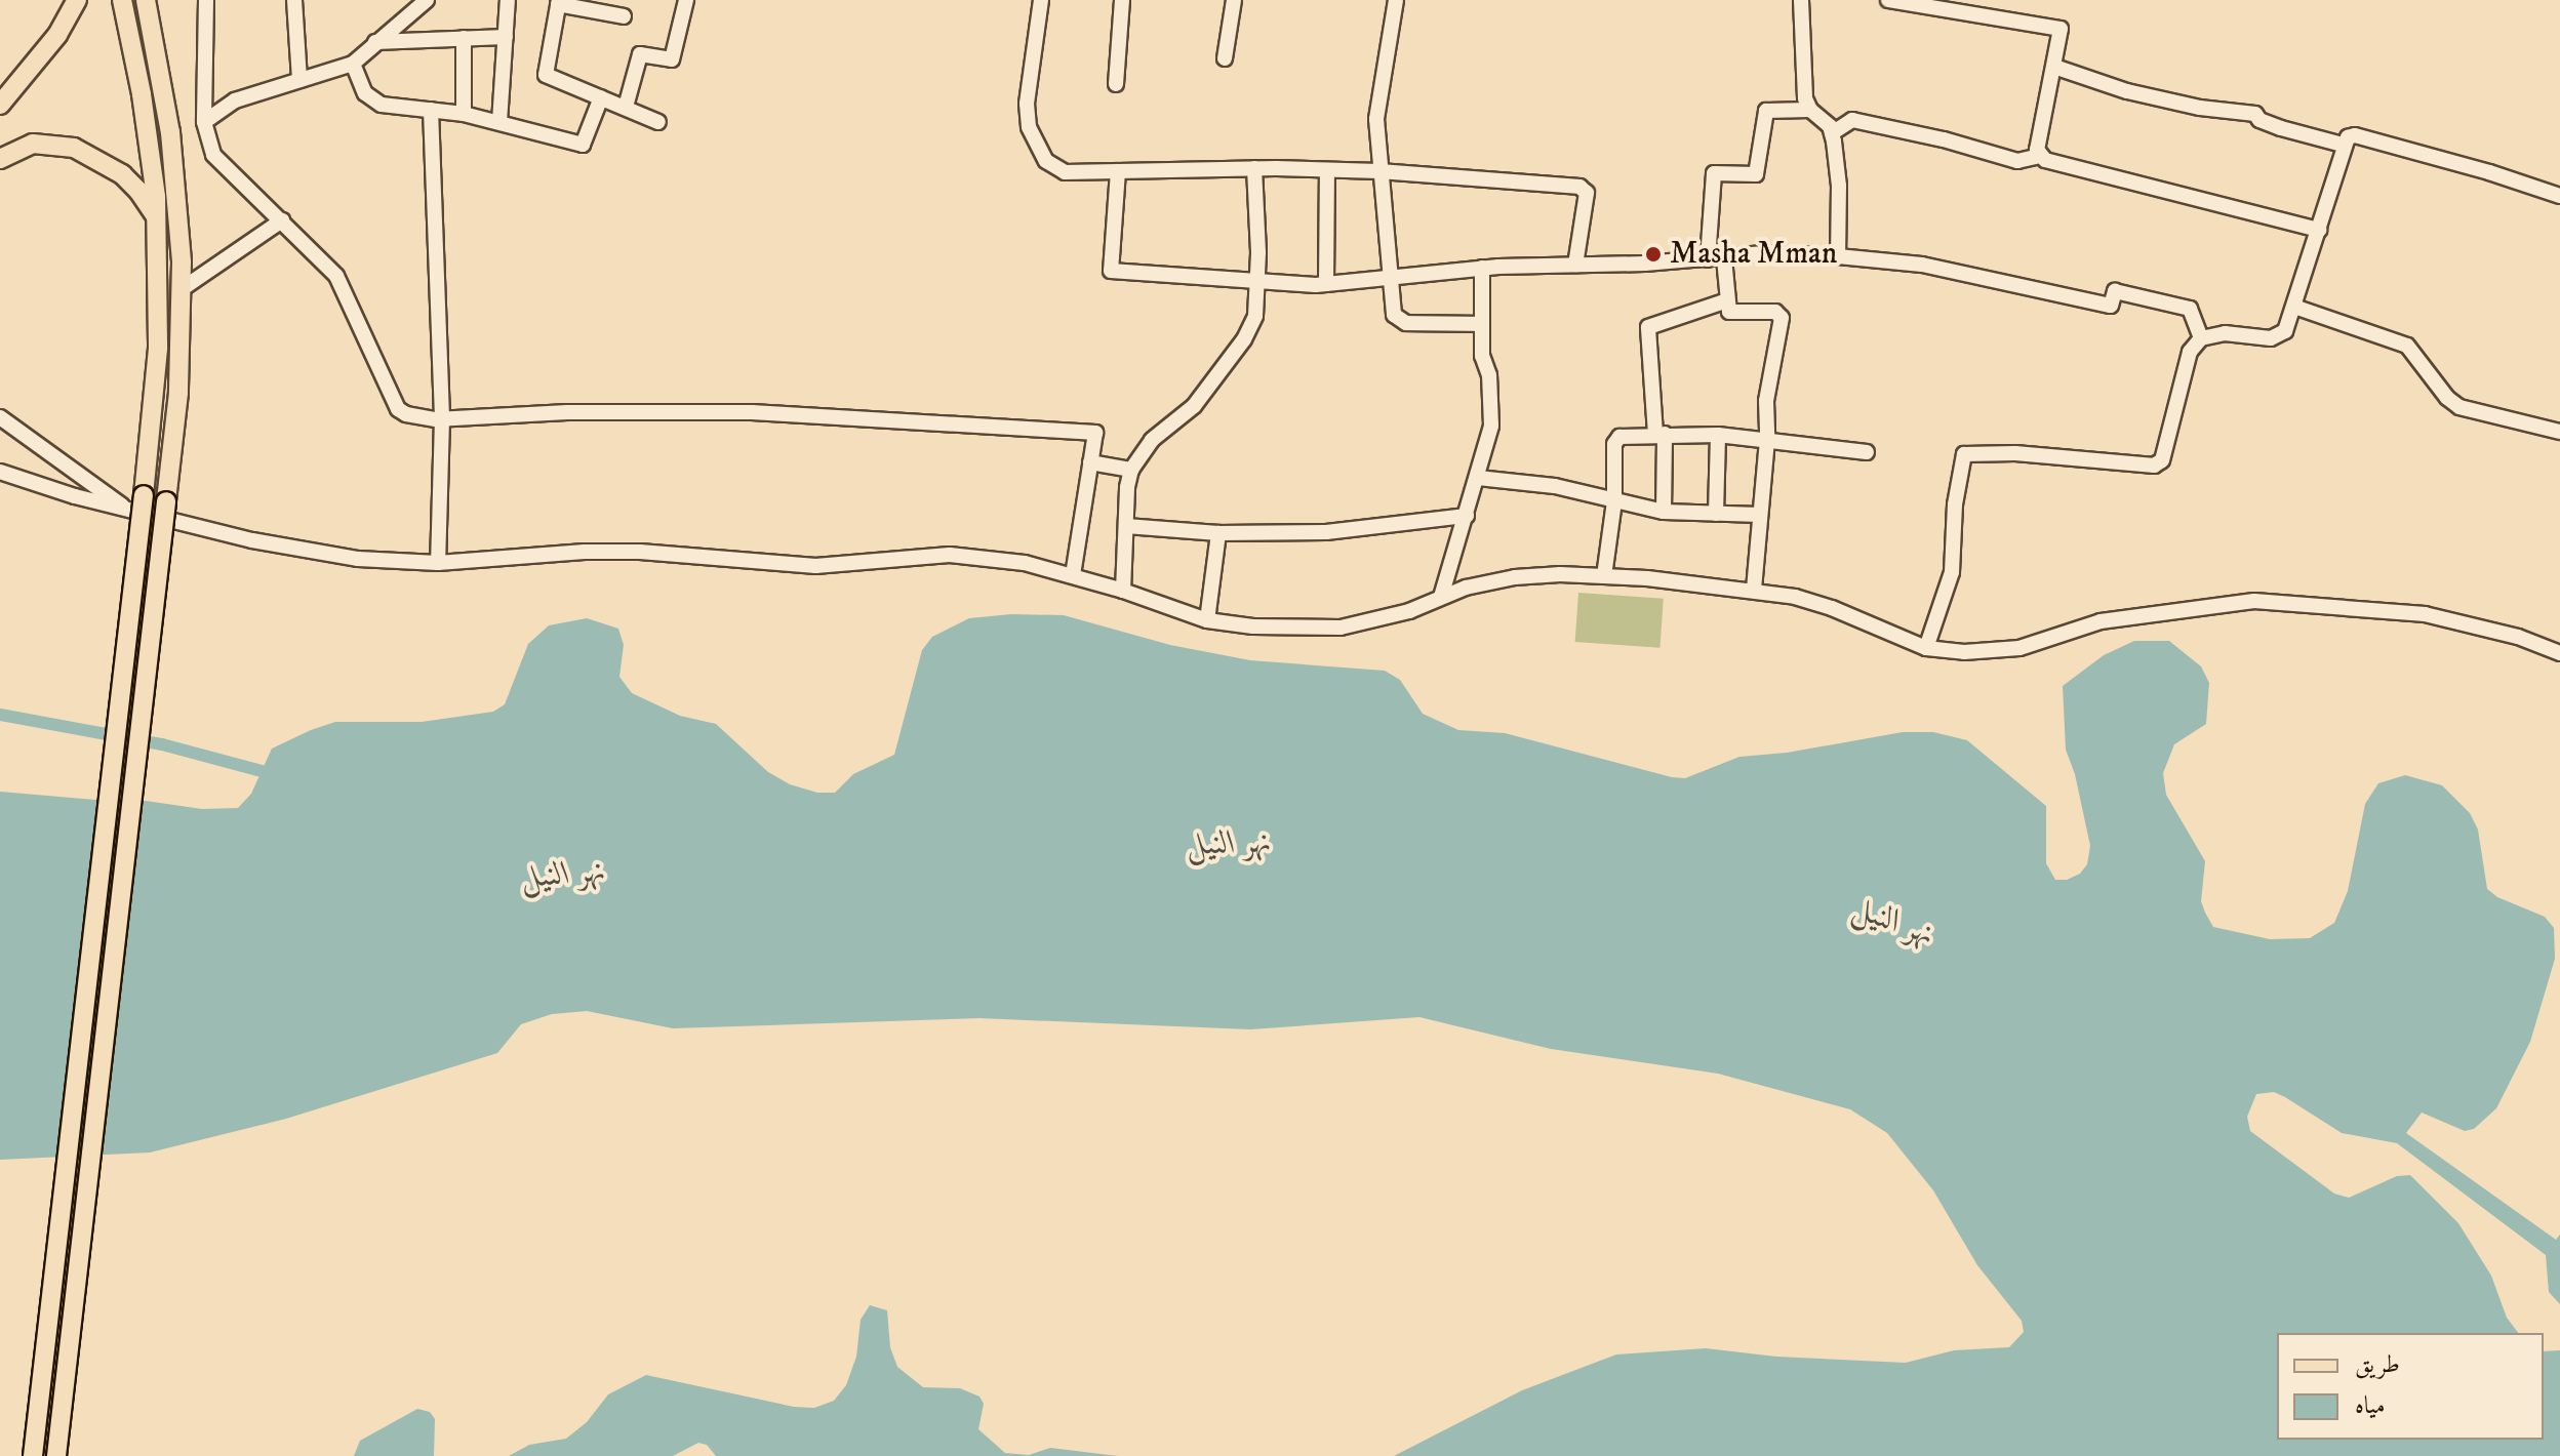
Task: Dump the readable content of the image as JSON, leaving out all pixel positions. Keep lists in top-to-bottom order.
{
  "water": ["نهر النيل"],
  "places": ["Masha Mman"],
  "legend": ["طريق", "مياه"]
}
